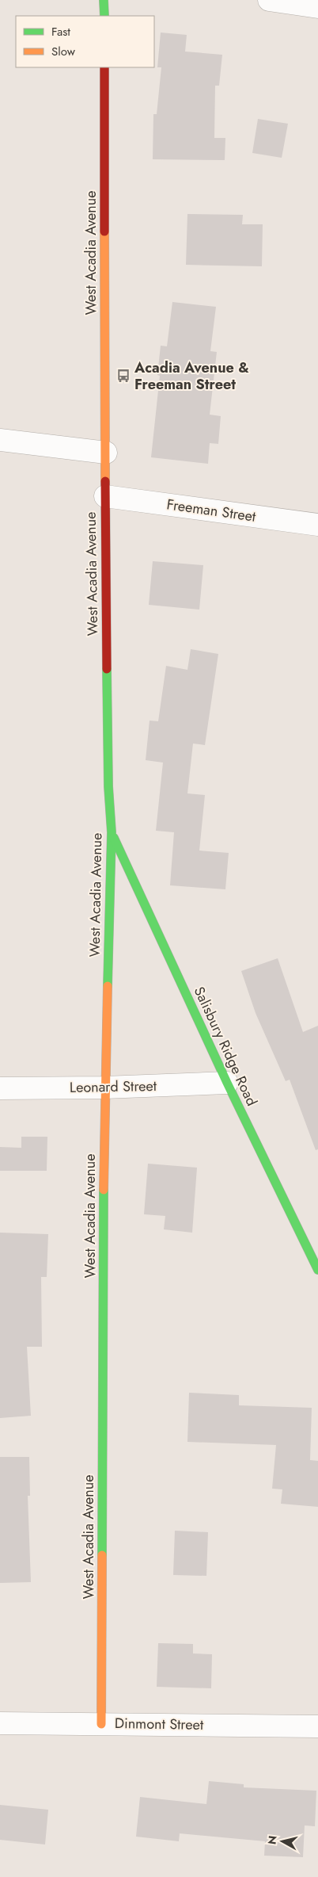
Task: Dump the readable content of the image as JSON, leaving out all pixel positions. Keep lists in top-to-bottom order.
{
  "streets": {
    "street": [
      "West Acadia Avenue",
      "Freeman Street",
      "Salisbury Ridge Road",
      "Leonard Street",
      "Dinmont Street"
    ]
  },
  "crossings": [
    ["West Acadia Avenue", "Freeman Street"],
    ["West Acadia Avenue", "Salisbury Ridge Road"],
    ["West Acadia Avenue", "Leonard Street"],
    ["West Acadia Avenue", "Dinmont Street"],
    ["Salisbury Ridge Road", "Leonard Street"]
  ],
  "places": {
    "bus stop": ["Acadia Avenue & Freeman Street"]
  },
  "legend": ["Fast", "Slow"],
  "north": "left"
}
